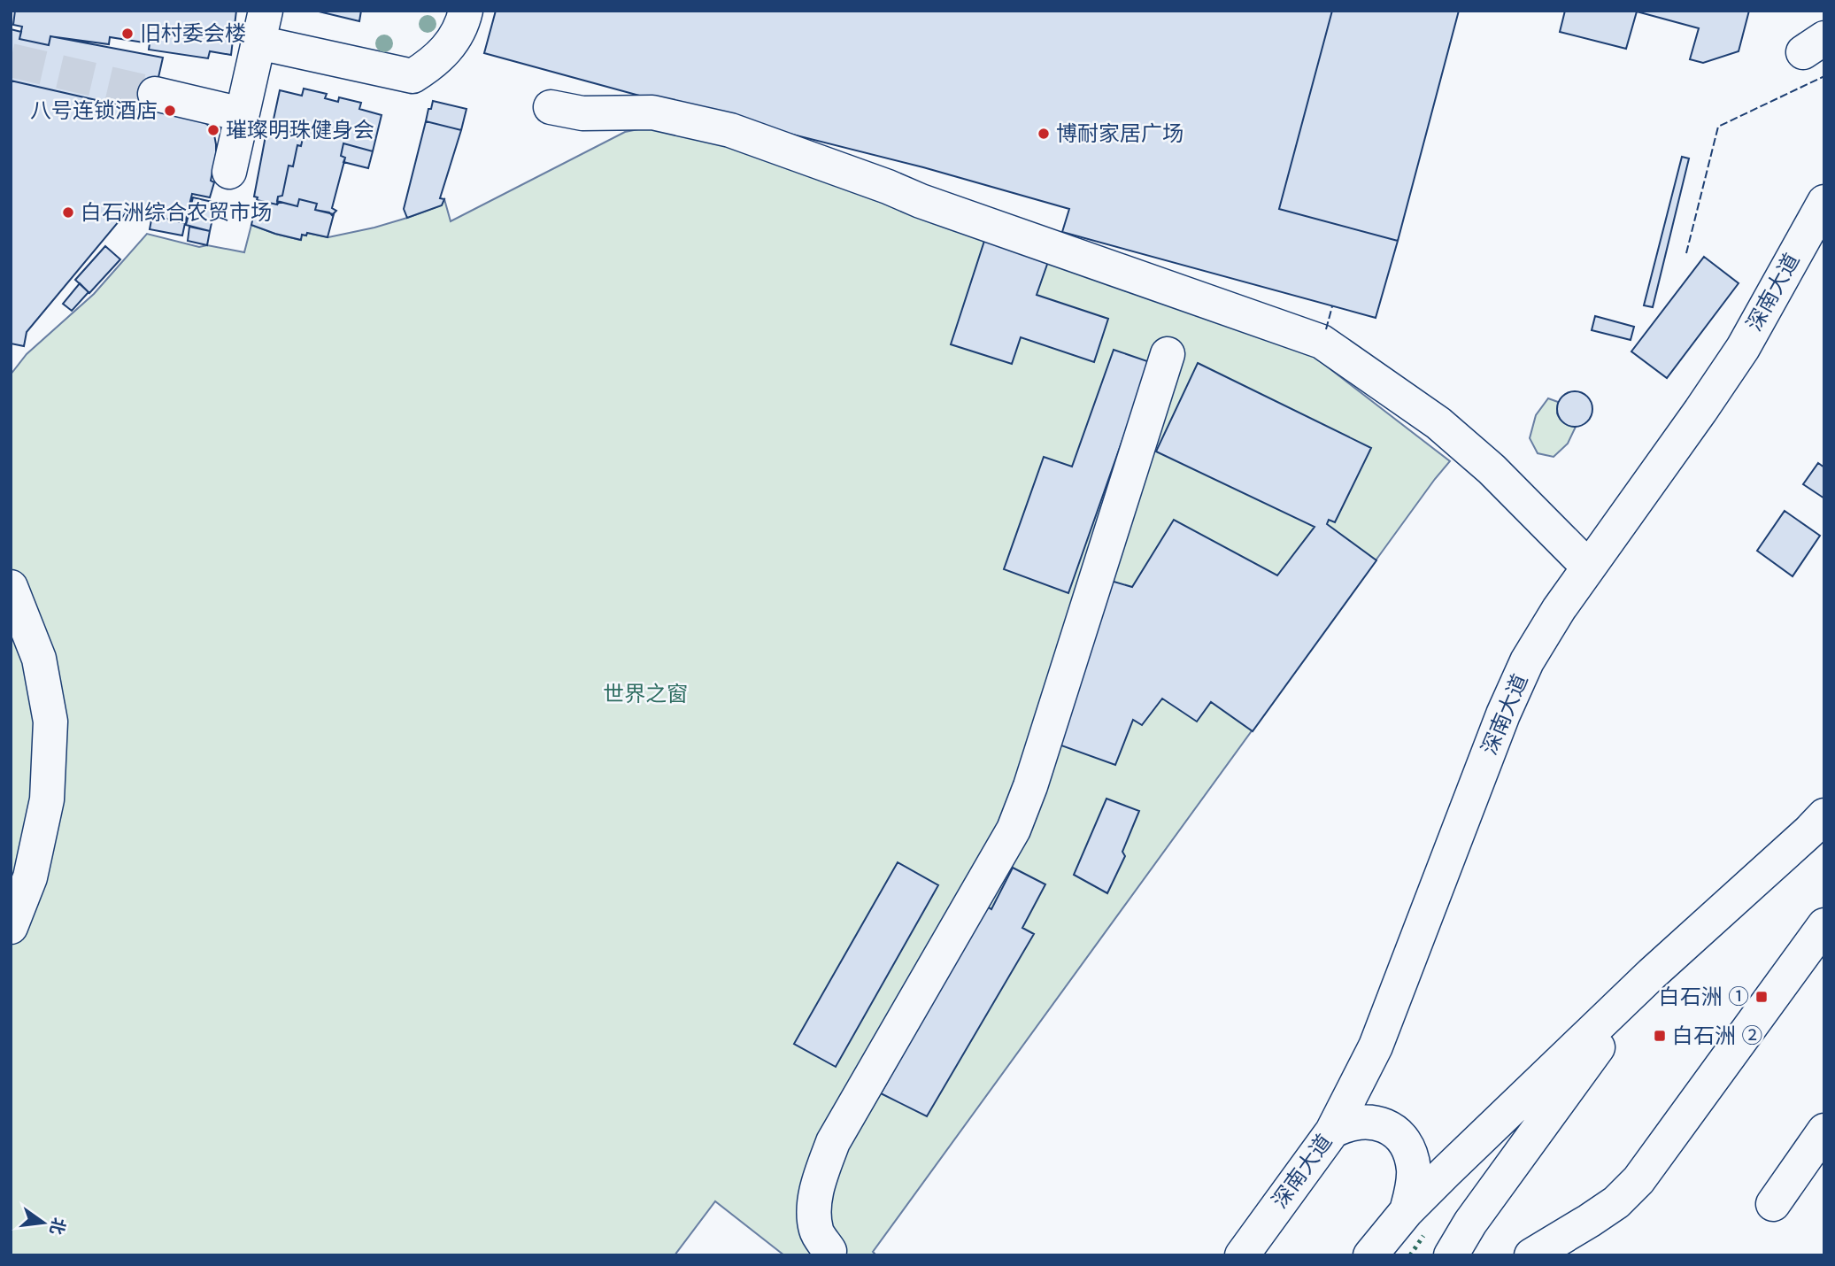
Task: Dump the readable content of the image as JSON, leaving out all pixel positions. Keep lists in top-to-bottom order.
{
  "streets": {
    "main road": ["深南大道"]
  },
  "parks": ["世界之窗"],
  "places": {
    "other": [
      "旧村委会楼",
      "八号连锁酒店",
      "璀璨明珠健身会",
      "博耐家居广场",
      "白石洲综合农贸市场"
    ],
    "transit": ["白石洲 ①", "白石洲 ②"]
  },
  "north": "right"
}
